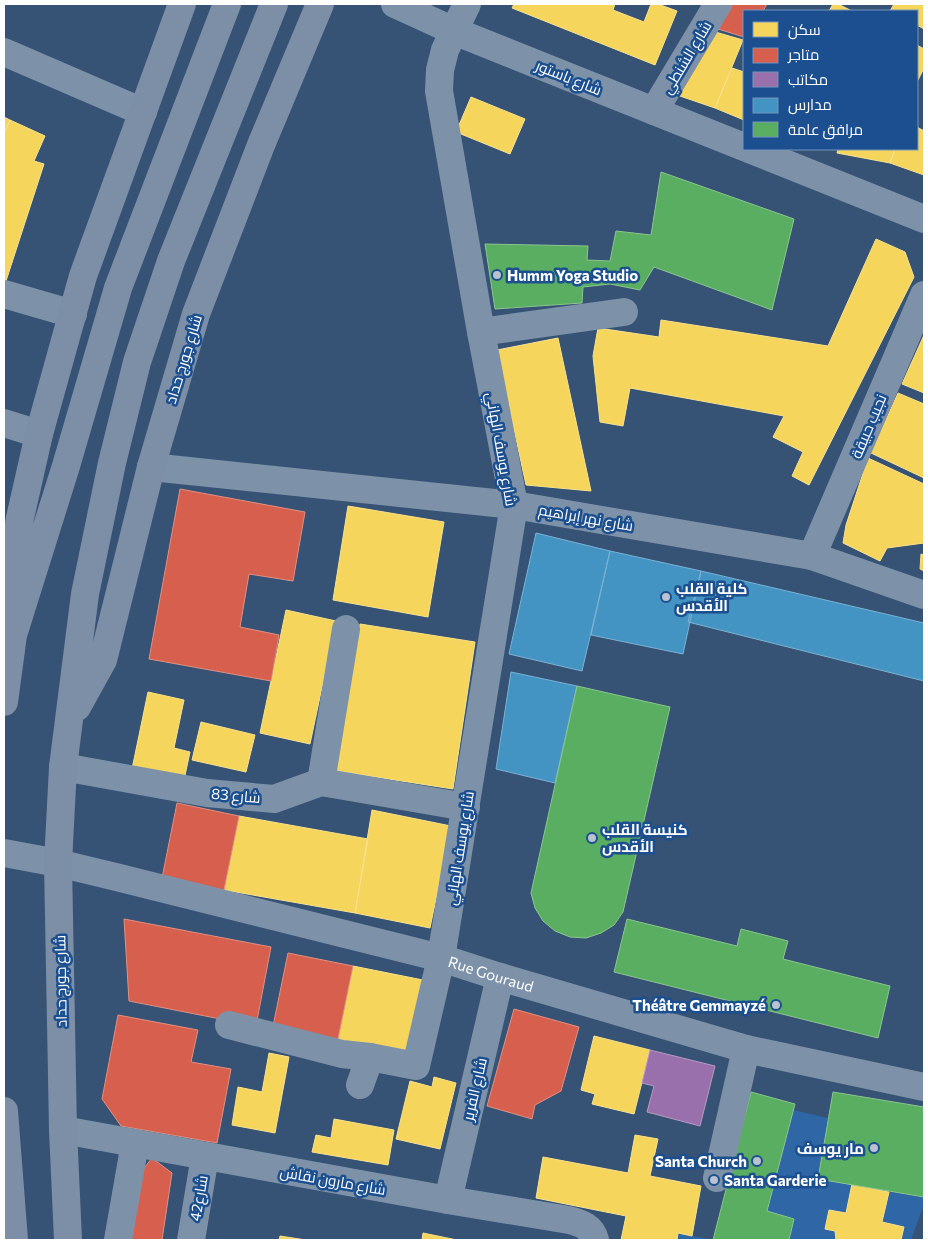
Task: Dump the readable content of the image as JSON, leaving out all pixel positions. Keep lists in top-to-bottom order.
{
  "streets": {
    "main road": ["شارع جورج حداد"],
    "street": [
      "شارع الشنطي",
      "شارع باستور",
      "نجيب حبيقة",
      "شارع يوسف الهاني",
      "شارع نهر إبراهيم",
      "شارع 83",
      "Rue Gouraud",
      "شارع الفرير",
      "شارع مارون نقاش",
      "شارع42"
    ]
  },
  "crossings": [
    ["شارع الشنطي", "شارع باستور"],
    ["شارع باستور", "شارع يوسف الهاني"],
    ["شارع جورج حداد", "شارع نهر إبراهيم"],
    ["شارع جورج حداد", "شارع 83"],
    ["شارع جورج حداد", "Rue Gouraud"],
    ["شارع جورج حداد", "شارع مارون نقاش"],
    ["نجيب حبيقة", "شارع نهر إبراهيم"],
    ["شارع يوسف الهاني", "شارع نهر إبراهيم"],
    ["شارع يوسف الهاني", "شارع 83"],
    ["شارع يوسف الهاني", "Rue Gouraud"],
    ["Rue Gouraud", "شارع الفرير"],
    ["شارع الفرير", "شارع مارون نقاش"],
    ["شارع مارون نقاش", "شارع42"]
  ],
  "places": [
    "Humm Yoga Studio",
    "كلية القلب الأقدس",
    "كنيسة القلب الأقدس",
    "Théâtre Gemmayzé",
    "مار يوسف",
    "Santa Church",
    "Santa Garderie"
  ],
  "legend": [
    "سكن",
    "متاجر",
    "مكاتب",
    "مدارس",
    "مرافق عامة"
  ]
}
